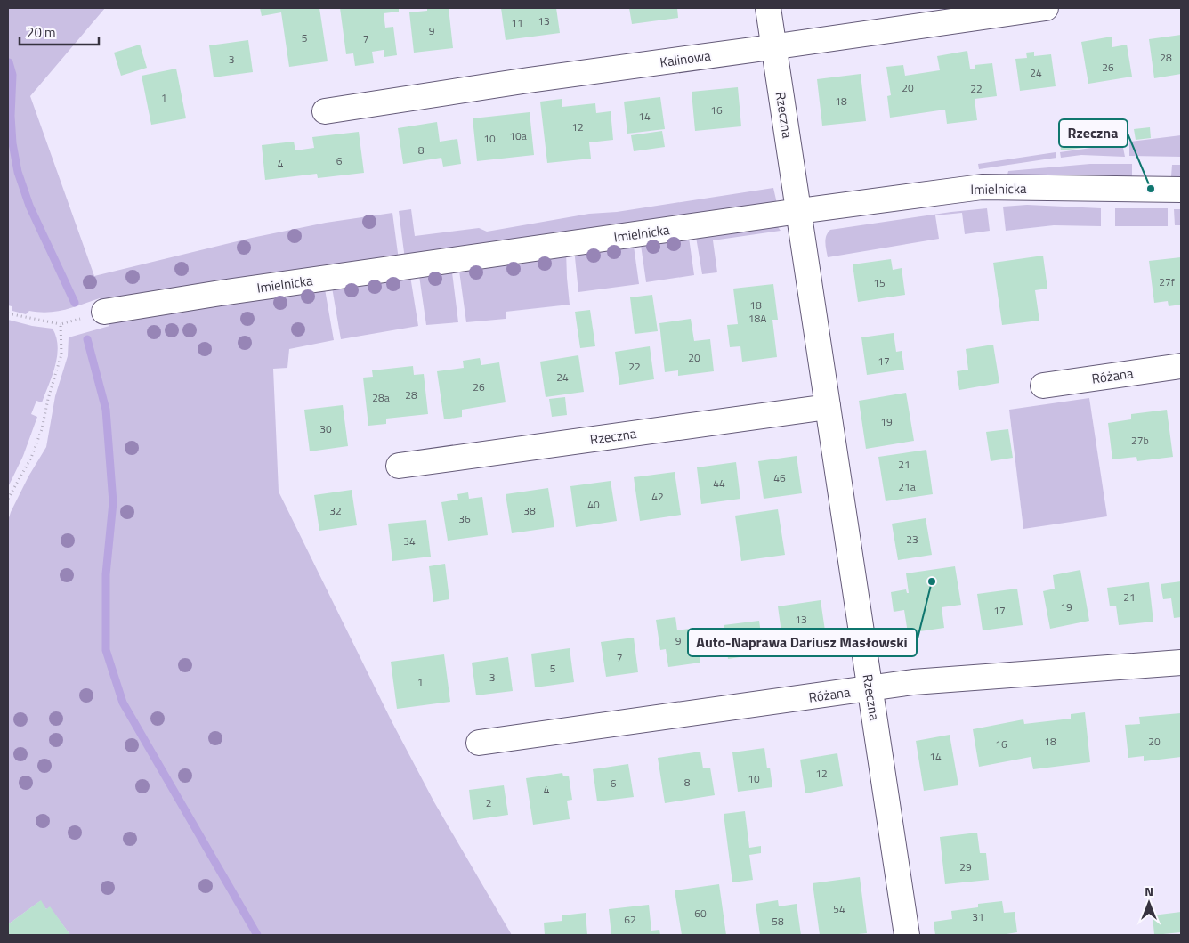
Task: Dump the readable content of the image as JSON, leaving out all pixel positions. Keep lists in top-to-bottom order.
{
  "streets": {
    "street": [
      "Kalinowa",
      "Rzeczna",
      "Imielnicka",
      "Różana"
    ]
  },
  "crossings": [
    ["Kalinowa", "Rzeczna"],
    ["Rzeczna", "Imielnicka"],
    ["Rzeczna", "Różana"]
  ],
  "places": ["Rzeczna", "Auto-Naprawa Dariusz Masłowski"],
  "house_numbers": [
    "13",
    "11",
    "9",
    "5",
    "7",
    "28",
    "3",
    "26",
    "24",
    "20",
    "22",
    "1",
    "18",
    "16",
    "14",
    "12",
    "10a",
    "10",
    "8",
    "6",
    "4",
    "27f",
    "15",
    "18",
    "18A",
    "20",
    "17",
    "22",
    "24",
    "26",
    "28",
    "28a",
    "19",
    "30",
    "27b",
    "21",
    "46",
    "44",
    "21a",
    "42",
    "40",
    "32",
    "38",
    "36",
    "23",
    "34",
    "21",
    "19",
    "17",
    "13",
    "9",
    "7",
    "5",
    "3",
    "1",
    "18",
    "20",
    "16",
    "14",
    "12",
    "10",
    "8",
    "6",
    "4",
    "2",
    "29",
    "54",
    "60",
    "31",
    "62",
    "58"
  ],
  "scale_bar": "20 m",
  "north": "top"
}
